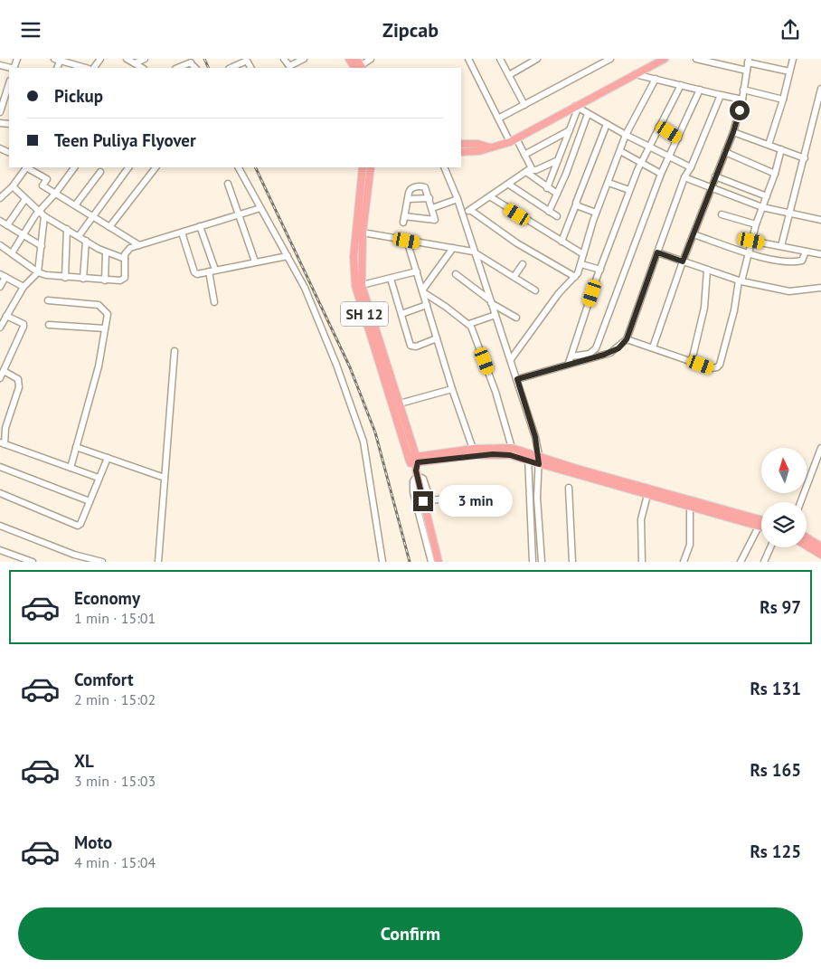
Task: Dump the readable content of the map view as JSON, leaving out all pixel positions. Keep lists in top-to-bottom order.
{
  "streets": {
    "main road": ["SH 12"]
  },
  "north": "top",
  "page": {
    "header": "Zipcab",
    "banner": ["Pickup", "Teen Puliya Flyover"],
    "bubble": "3 min",
    "list": [
      {
        "name": "Economy",
        "note": "1 min · 15:01",
        "value": "Rs 97"
      },
      {
        "name": "Comfort",
        "note": "2 min · 15:02",
        "value": "Rs 131"
      },
      {
        "name": "XL",
        "note": "3 min · 15:03",
        "value": "Rs 165"
      },
      {
        "name": "Moto",
        "note": "4 min · 15:04",
        "value": "Rs 125"
      }
    ],
    "buttons": "Confirm"
  }
}
